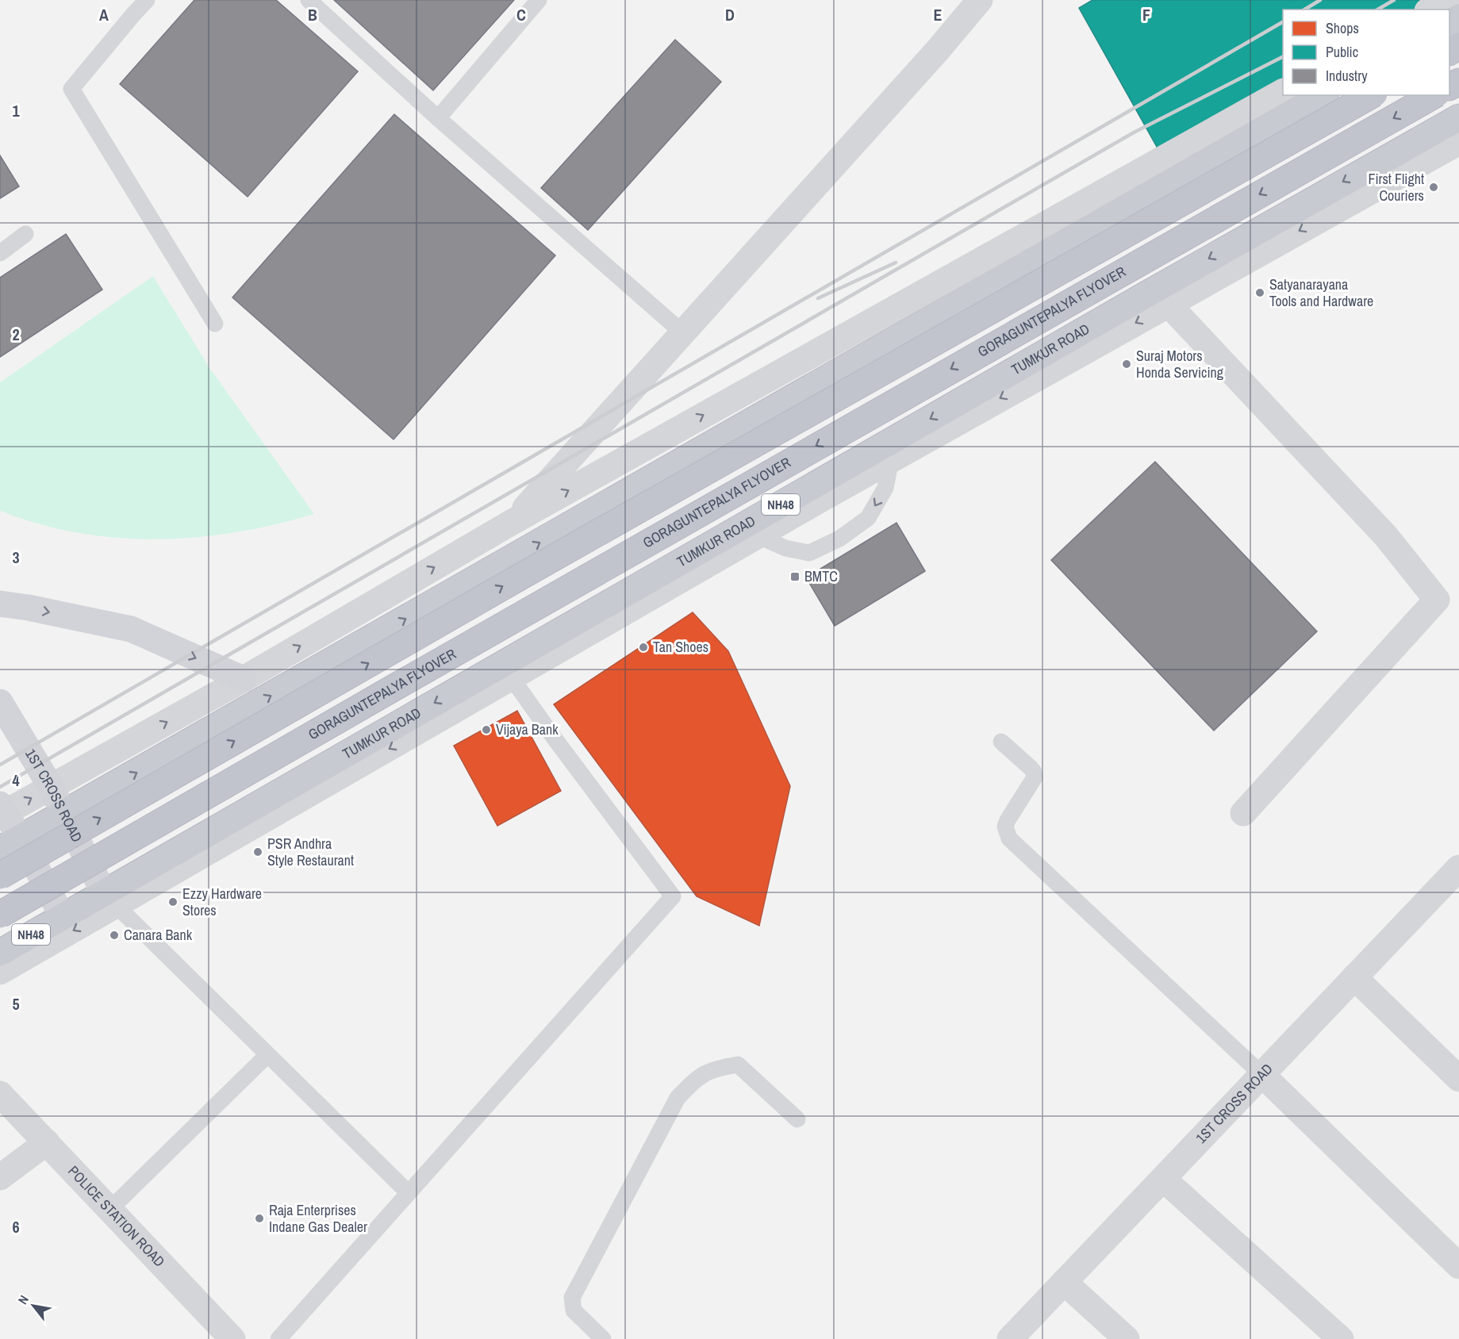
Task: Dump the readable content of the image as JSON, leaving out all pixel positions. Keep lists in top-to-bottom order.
{
  "streets": {
    "highway": ["GORAGUNTEPALYA FLYOVER", "TUMKUR ROAD", "NH48"],
    "main road": ["1ST CROSS ROAD"],
    "street": ["POLICE STATION ROAD"]
  },
  "crossings": [
    ["TUMKUR ROAD", "1ST CROSS ROAD"]
  ],
  "places": {
    "other": [
      "First Flight Couriers",
      "Satyanarayana Tools and Hardware",
      "Suraj Motors Honda Servicing",
      "Tan Shoes",
      "Vijaya Bank",
      "PSR Andhra Style Restaurant",
      "Ezzy Hardware Stores",
      "Canara Bank",
      "Raja Enterprises Indane Gas Dealer"
    ],
    "transit": ["BMTC"]
  },
  "legend": ["Shops", "Public", "Industry"],
  "north": "top left",
  "grid": {
    "columns": [
      "A",
      "B",
      "C",
      "D",
      "E",
      "F"
    ],
    "rows": [
      "1",
      "2",
      "3",
      "4",
      "5",
      "6"
    ]
  }
}
